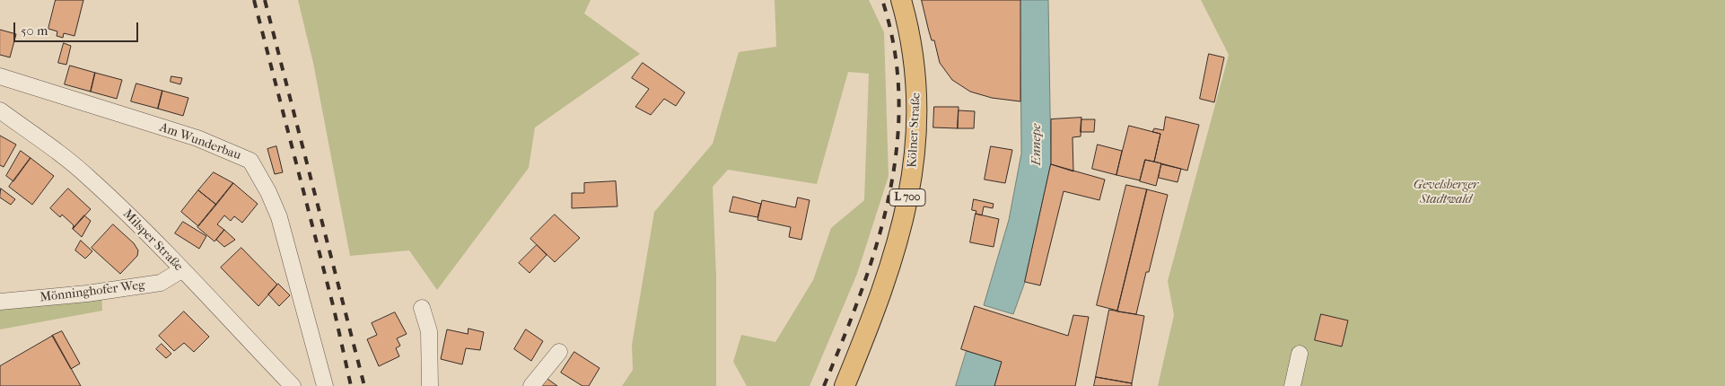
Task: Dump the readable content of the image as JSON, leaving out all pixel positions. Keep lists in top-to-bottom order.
{
  "streets": {
    "main road": ["Kölner Straße", "L 700"],
    "street": ["Am Wunderbau", "Milsper Straße", "Mönninghofer Weg"]
  },
  "crossings": [
    ["Milsper Straße", "Mönninghofer Weg"]
  ],
  "water": ["Ennepe"],
  "parks": ["Gevelsberger Stadtwald"],
  "scale_bar": "50 m"
}
